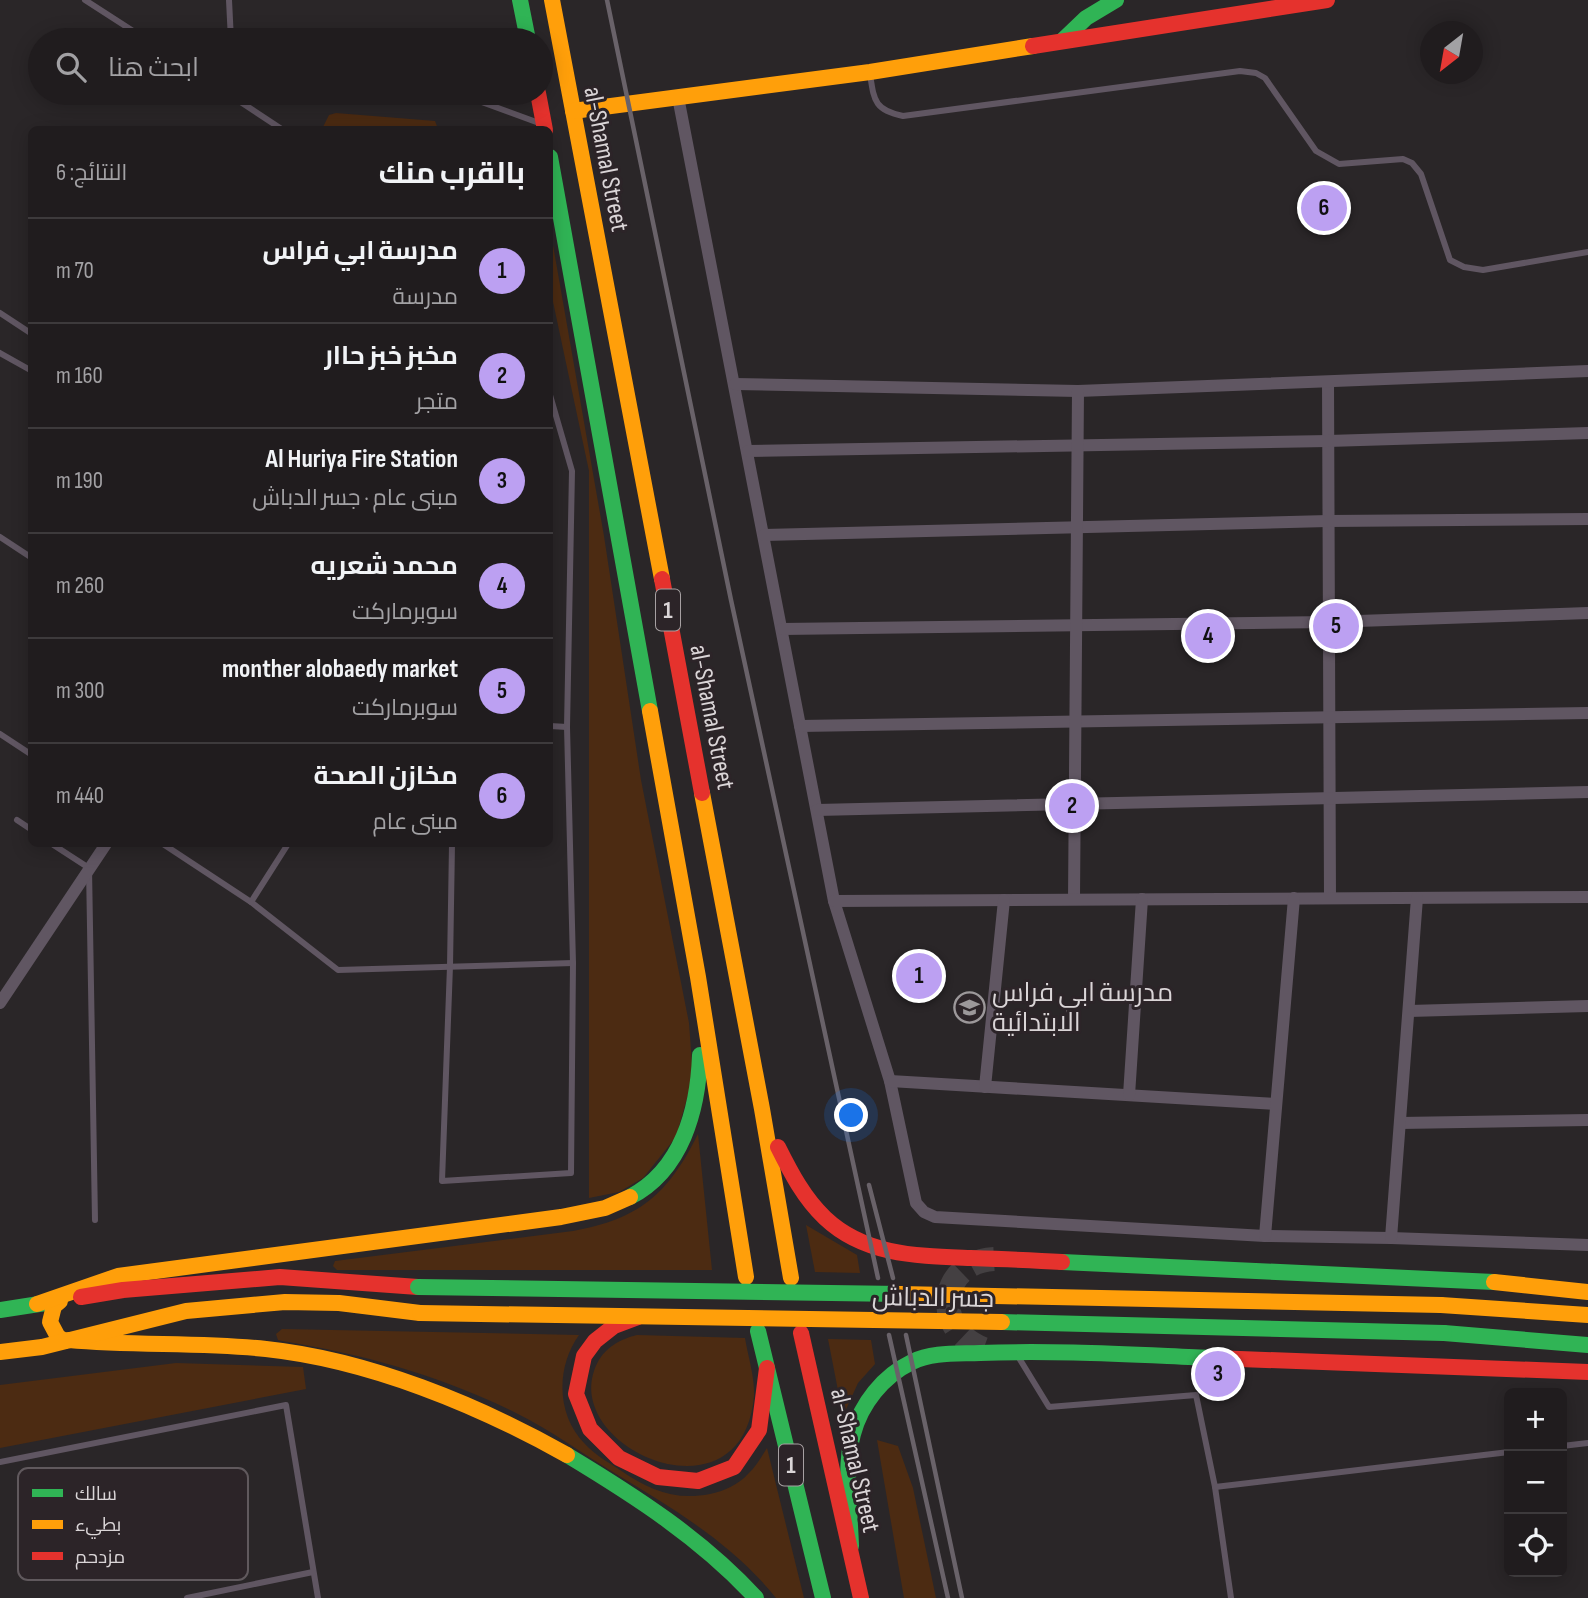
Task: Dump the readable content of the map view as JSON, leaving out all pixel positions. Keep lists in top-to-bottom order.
{
  "streets": {
    "main road": ["al-Shamal Street", "1", "جسر الدباش"]
  },
  "places": {
    "school or university": ["مدرسة ابي فراس الابتدائية"]
  },
  "legend": ["سالك", "بطيء", "مزدحم"],
  "north": "bottom left",
  "page": {
    "search": "ابحث هنا",
    "heading": ["بالقرب منك", "النتائج: 6"],
    "pins": [
      "6",
      "5",
      "4",
      "2",
      "1",
      "3"
    ],
    "list": [
      {
        "mark": "1",
        "name": "مدرسة ابي فراس",
        "note": "مدرسة",
        "value": "70 m"
      },
      {
        "mark": "2",
        "name": "مخبز خبز حاار",
        "note": "متجر",
        "value": "160 m"
      },
      {
        "mark": "3",
        "name": "Al Huriya Fire Station",
        "note": "مبنى عام · جسر الدباش",
        "value": "190 m"
      },
      {
        "mark": "4",
        "name": "محمد شعريه",
        "note": "سوبرماركت",
        "value": "260 m"
      },
      {
        "mark": "5",
        "name": "monther alobaedy market",
        "note": "سوبرماركت",
        "value": "300 m"
      },
      {
        "mark": "6",
        "name": "مخازن الصحة",
        "note": "مبنى عام",
        "value": "440 m"
      }
    ],
    "map_buttons": ["+", "−"]
  }
}
